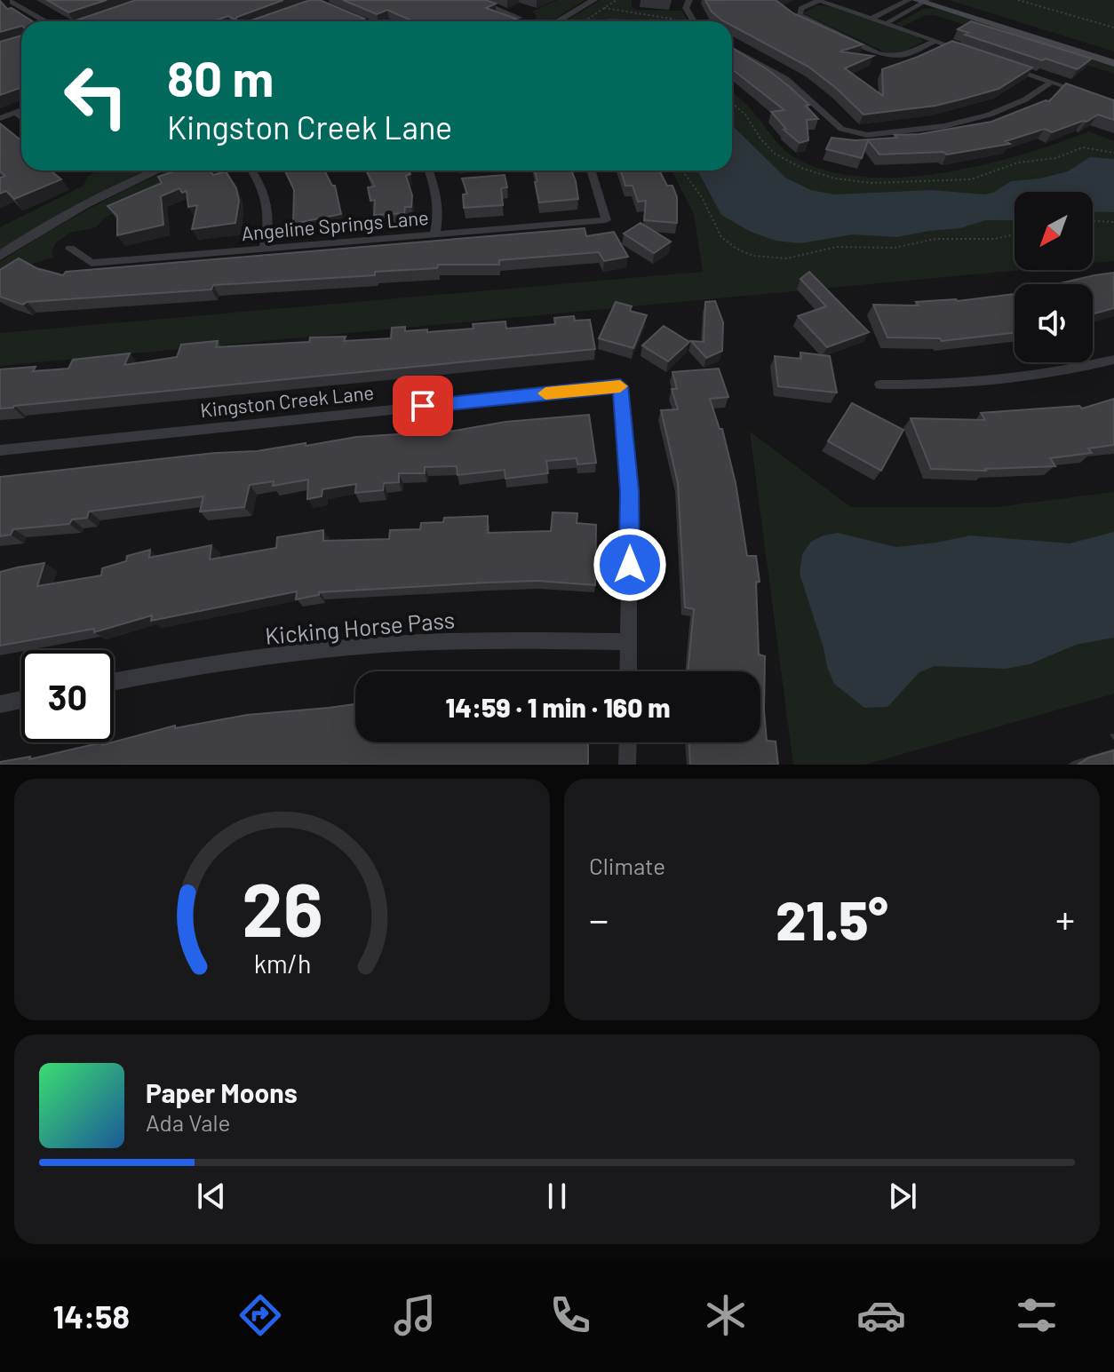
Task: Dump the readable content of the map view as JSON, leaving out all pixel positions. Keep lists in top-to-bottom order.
{
  "streets": {
    "street": ["Angeline Springs Lane", "Kingston Creek Lane", "Kicking Horse Pass"]
  },
  "crossings": [
    ["Kingston Creek Lane", "Kicking Horse Pass"]
  ],
  "north": "bottom left",
  "page": {
    "turn": ["80 m", "Kingston Creek Lane"],
    "limit": "30",
    "trip": "14:59 · 1 min · 160 m",
    "tile": "Climate",
    "heat": ["−", "21.5°", "+"],
    "song": ["Paper Moons", "Ada Vale"],
    "tabs": "14:58",
    "gauge": ["26", "km/h"]
  }
}
